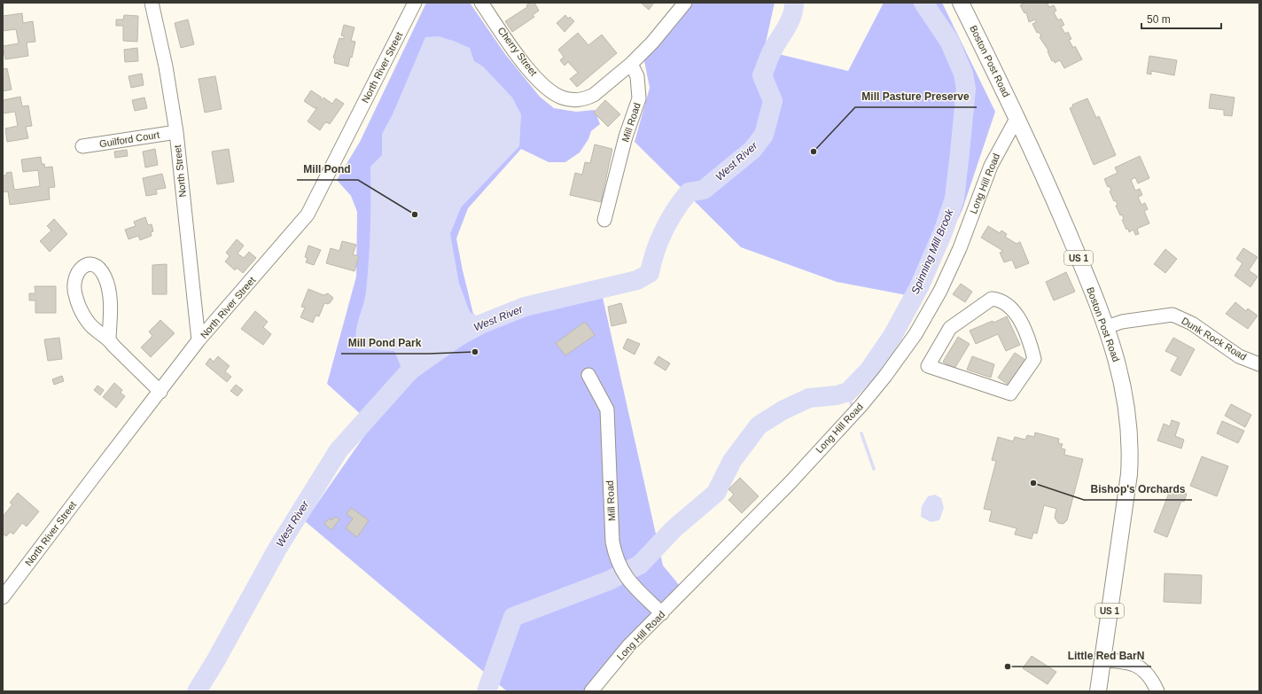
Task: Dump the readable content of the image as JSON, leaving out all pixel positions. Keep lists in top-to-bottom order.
{
  "streets": {
    "main road": ["Boston Post Road", "US 1"],
    "street": [
      "Cherry Street",
      "North River Street",
      "Mill Road",
      "Guilford Court",
      "North Street",
      "Long Hill Road",
      "Dunk Rock Road"
    ]
  },
  "crossings": [
    ["Cherry Street", "Mill Road"],
    ["Boston Post Road", "Long Hill Road"],
    ["Boston Post Road", "Dunk Rock Road"],
    ["North River Street", "North Street"],
    ["Mill Road", "Long Hill Road"],
    ["Guilford Court", "North Street"]
  ],
  "water": ["West River", "Spinning Mill Brook"],
  "places": [
    "Mill Pasture Preserve",
    "Mill Pond",
    "Mill Pond Park",
    "Bishop's Orchards",
    "Little Red BarN"
  ],
  "scale_bar": "50 m"
}
